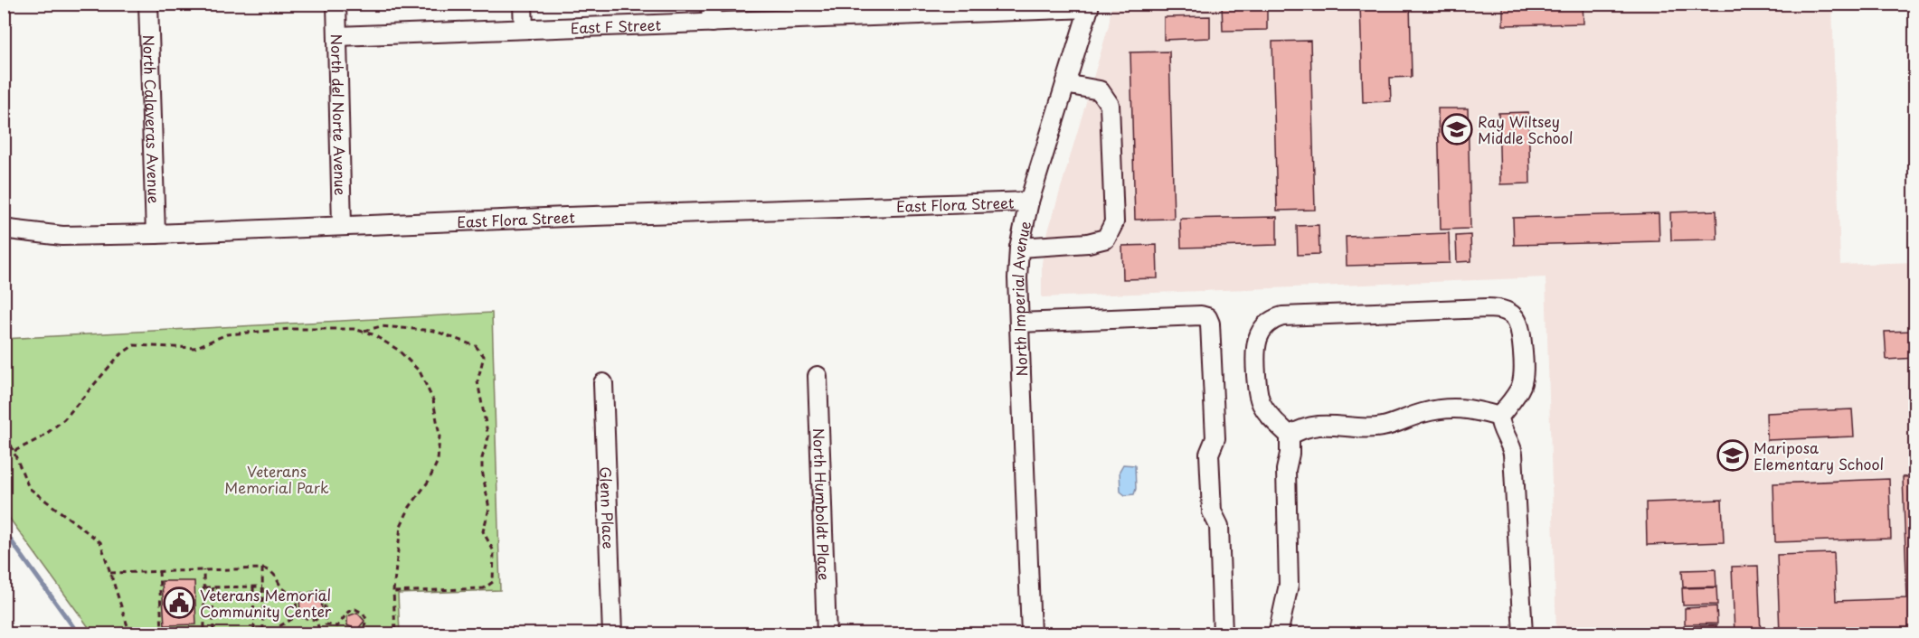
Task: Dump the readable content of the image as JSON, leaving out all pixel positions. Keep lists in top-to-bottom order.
{
  "streets": {
    "street": [
      "East F Street",
      "North del Norte Avenue",
      "North Calaveras Avenue",
      "East Flora Street",
      "North Imperial Avenue",
      "North Humboldt Place",
      "Glenn Place"
    ]
  },
  "crossings": [
    ["East F Street", "North del Norte Avenue"],
    ["East F Street", "North Imperial Avenue"],
    ["North del Norte Avenue", "East Flora Street"],
    ["North Calaveras Avenue", "East Flora Street"],
    ["East Flora Street", "North Imperial Avenue"]
  ],
  "parks": ["Veterans Memorial Park"],
  "places": {
    "school or university": ["Ray Wiltsey Middle School", "Mariposa Elementary School"],
    "public building": ["Veterans Memorial Community Center"]
  }
}
